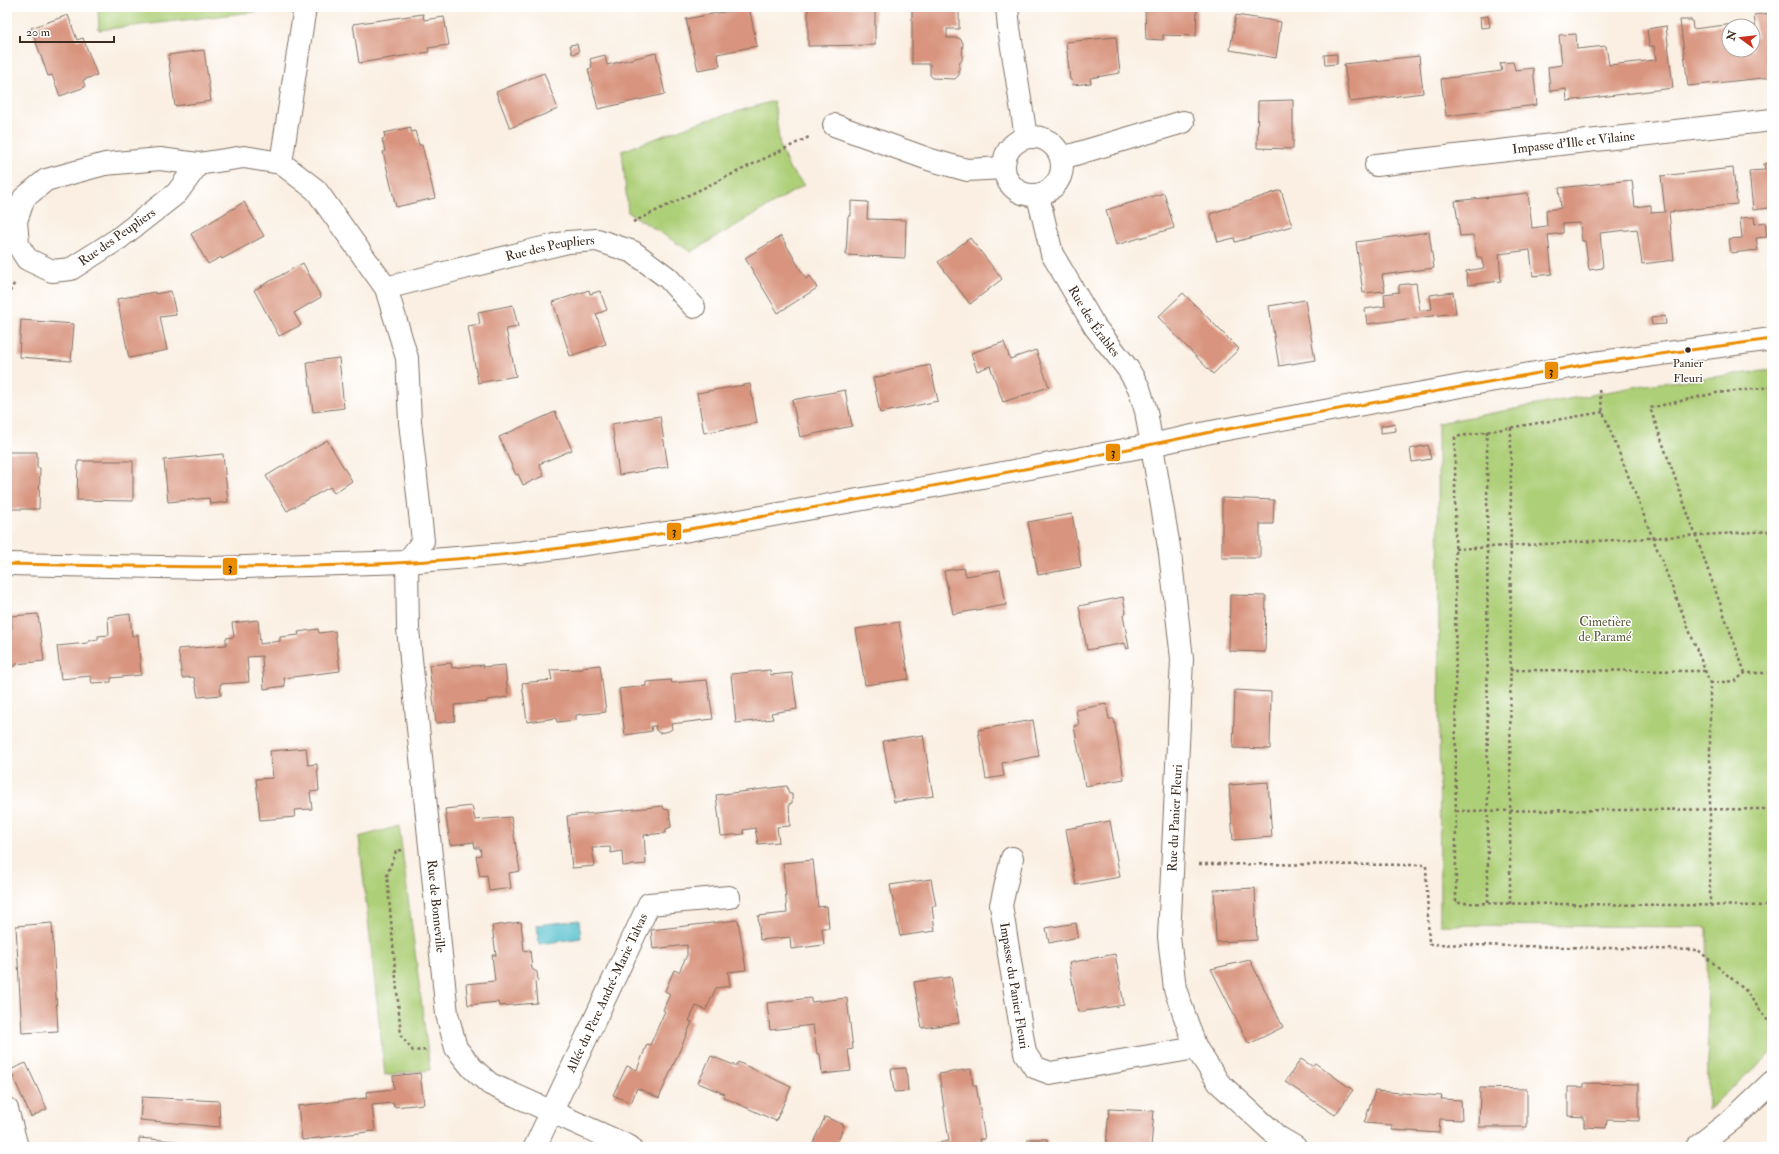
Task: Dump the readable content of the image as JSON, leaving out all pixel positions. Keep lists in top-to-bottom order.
{
  "streets": {
    "street": [
      "Impasse d'Ille et Vilaine",
      "Rue des Peupliers",
      "Rue des Érables",
      "Rue du Panier Fleuri",
      "Rue de Bonneville",
      "Impasse du Panier Fleuri",
      "Allée du Père André-Marie Talvas"
    ]
  },
  "crossings": [
    ["Rue des Peupliers", "Rue de Bonneville"],
    ["Rue des Érables", "Rue du Panier Fleuri"],
    ["Rue du Panier Fleuri", "Impasse du Panier Fleuri"],
    ["Rue de Bonneville", "Allée du Père André-Marie Talvas"]
  ],
  "parks": ["Cimetière de Paramé"],
  "places": ["Panier Fleuri"],
  "lines": ["transit line 3"],
  "scale_bar": "20 m",
  "north": "left"
}
